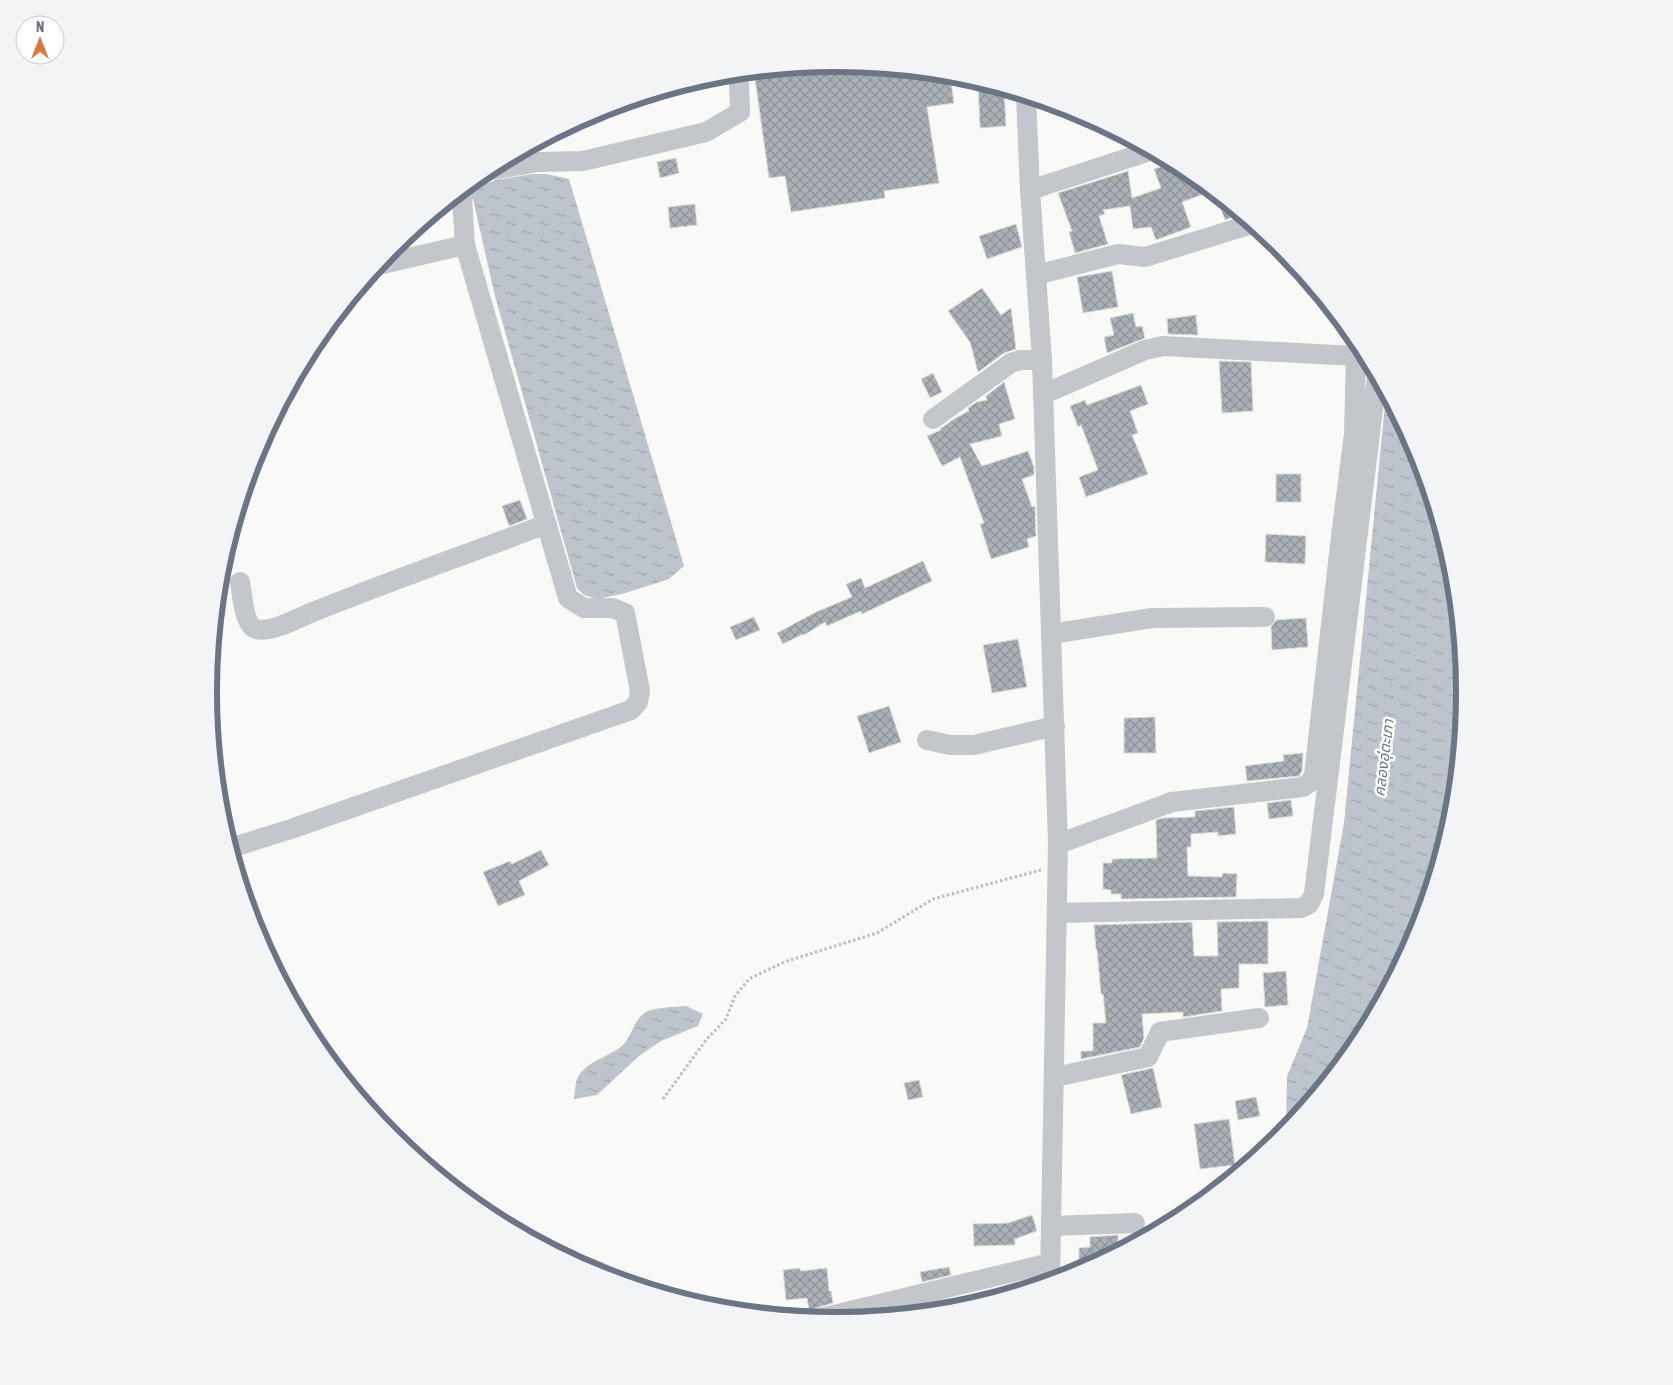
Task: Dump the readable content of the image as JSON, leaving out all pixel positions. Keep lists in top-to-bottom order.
{
  "water": ["คลองอุ่ตะเภา"],
  "north": "top"
}
